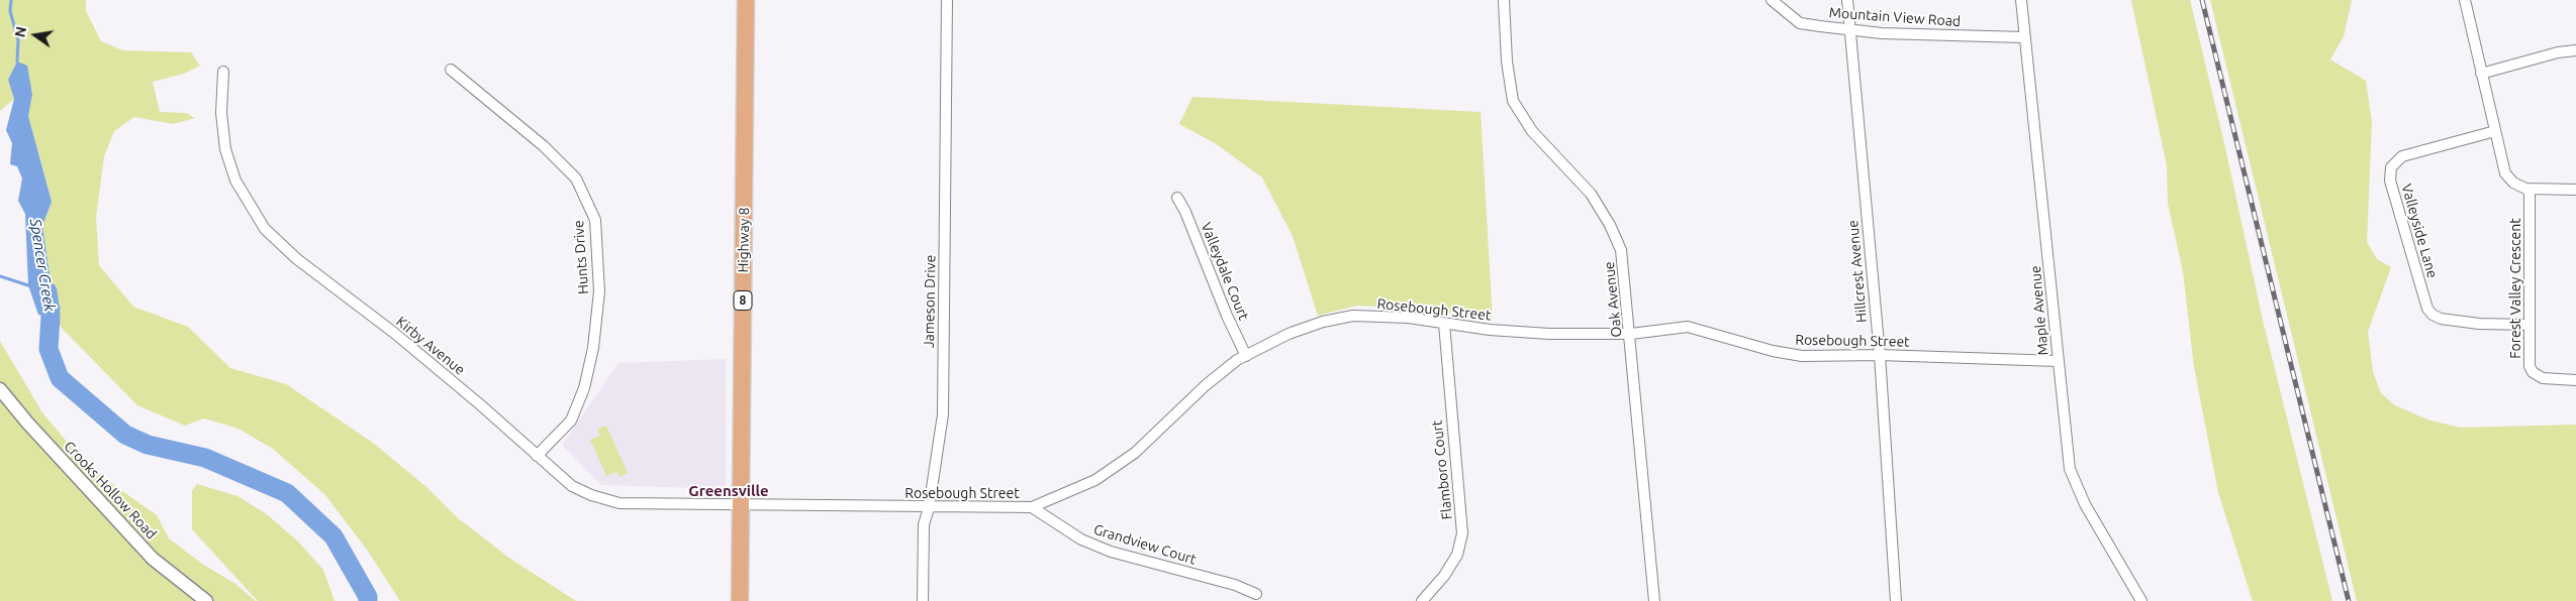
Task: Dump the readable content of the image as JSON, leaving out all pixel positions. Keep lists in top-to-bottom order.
{
  "streets": {
    "main road": ["Highway 8", "8"],
    "street": [
      "Mountain View Road",
      "Valleyside Lane",
      "Hunts Drive",
      "Valleydale Court",
      "Hillcrest Avenue",
      "Forest Valley Crescent",
      "Oak Avenue",
      "Jameson Drive",
      "Rosebough Street",
      "Maple Avenue",
      "Kirby Avenue",
      "Flamboro Court",
      "Crooks Hollow Road",
      "Grandview Court"
    ]
  },
  "crossings": [
    ["Mountain View Road", "Hillcrest Avenue"],
    ["Mountain View Road", "Maple Avenue"],
    ["Valleyside Lane", "Forest Valley Crescent"],
    ["Highway 8", "Rosebough Street"],
    ["Highway 8", "Kirby Avenue"],
    ["Hunts Drive", "Kirby Avenue"],
    ["Valleydale Court", "Rosebough Street"],
    ["Hillcrest Avenue", "Rosebough Street"],
    ["Oak Avenue", "Rosebough Street"],
    ["Jameson Drive", "Rosebough Street"],
    ["Rosebough Street", "Maple Avenue"],
    ["Rosebough Street", "Kirby Avenue"],
    ["Rosebough Street", "Flamboro Court"],
    ["Rosebough Street", "Grandview Court"]
  ],
  "districts": ["Greensville"],
  "water": ["Spencer Creek"],
  "north": "left"
}
